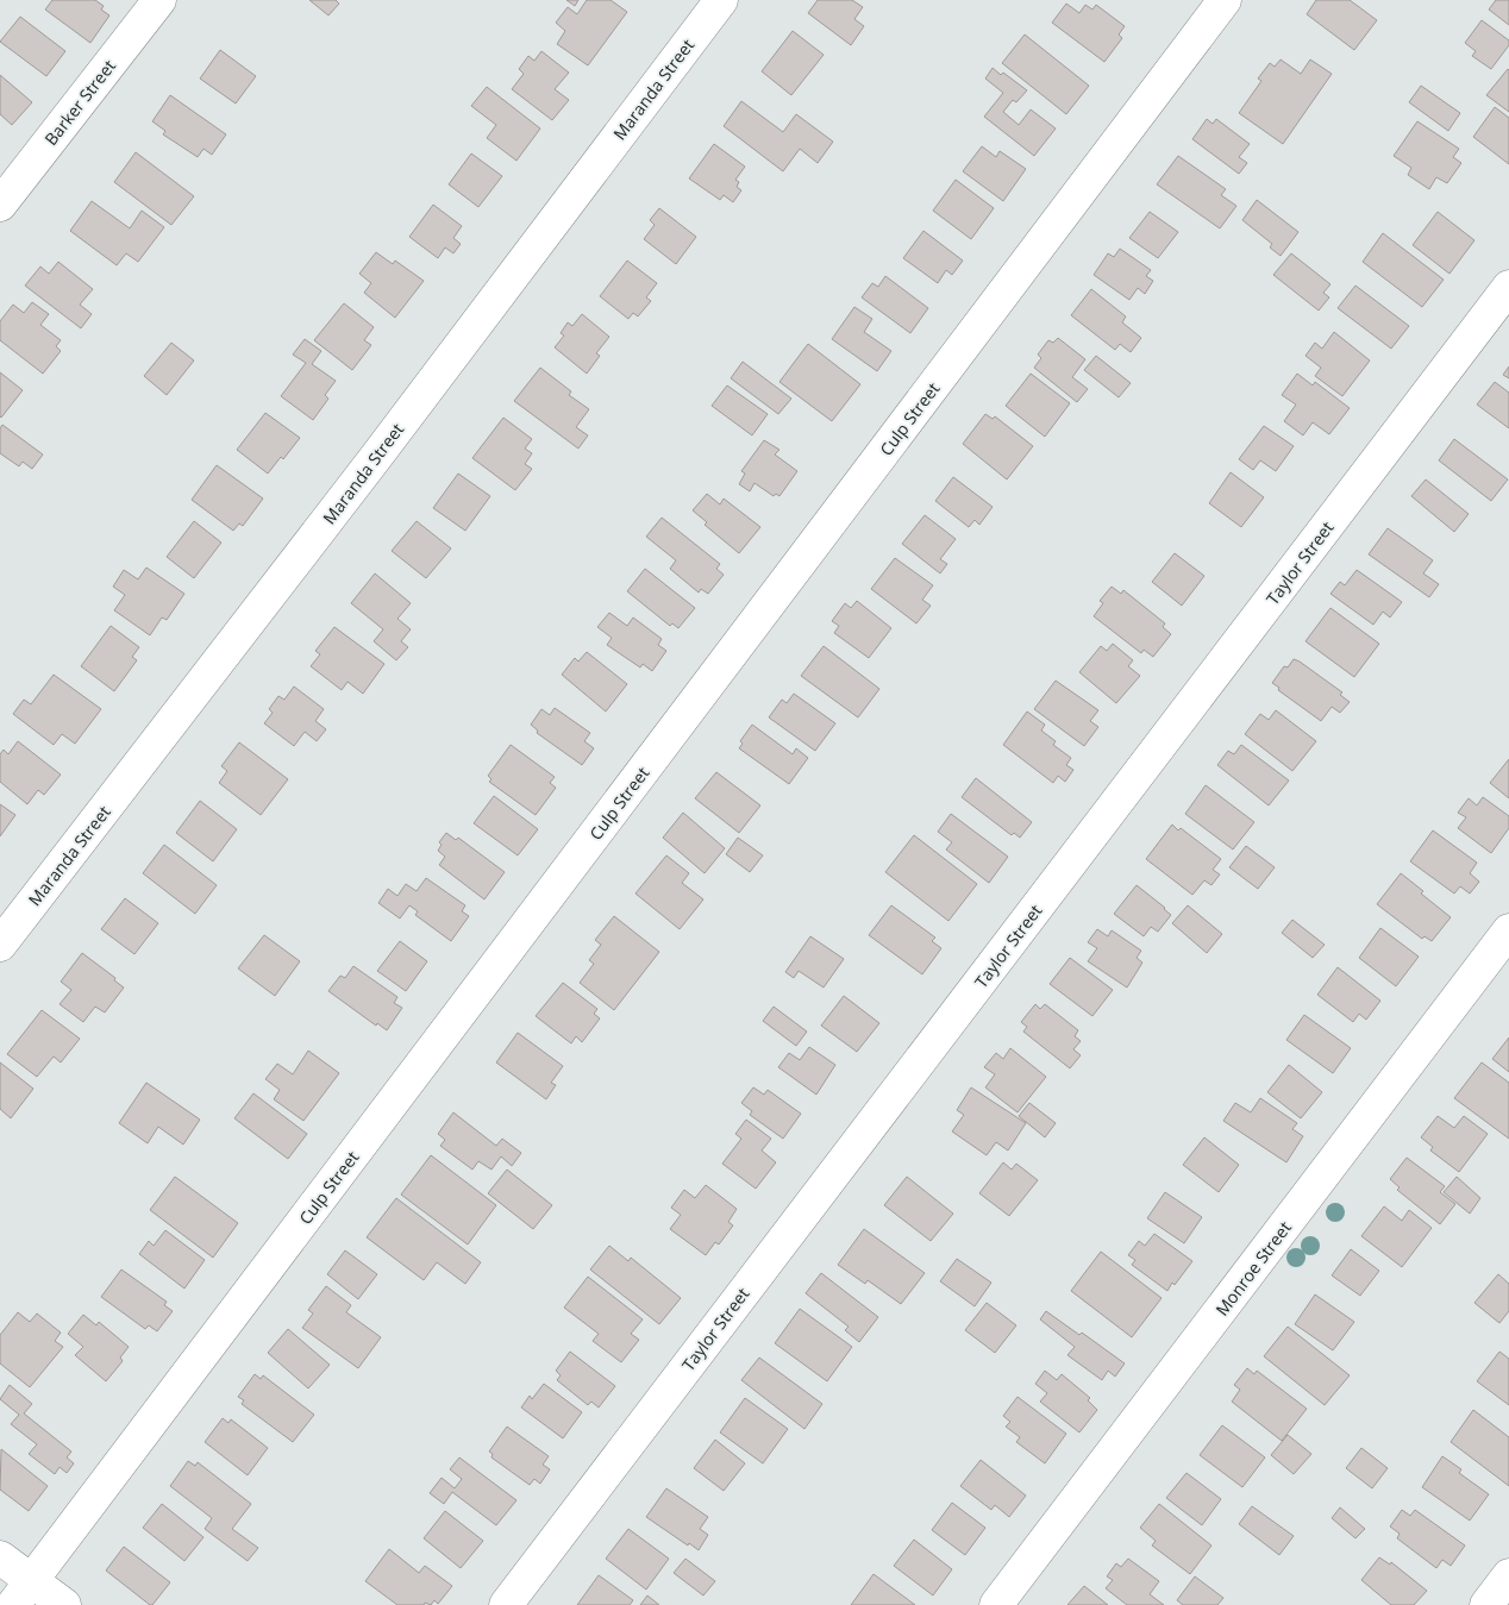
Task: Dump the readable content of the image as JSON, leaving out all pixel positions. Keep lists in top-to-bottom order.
{
  "streets": {
    "street": [
      "Maranda Street",
      "Barker Street",
      "Culp Street",
      "Taylor Street",
      "Monroe Street"
    ]
  }
}
